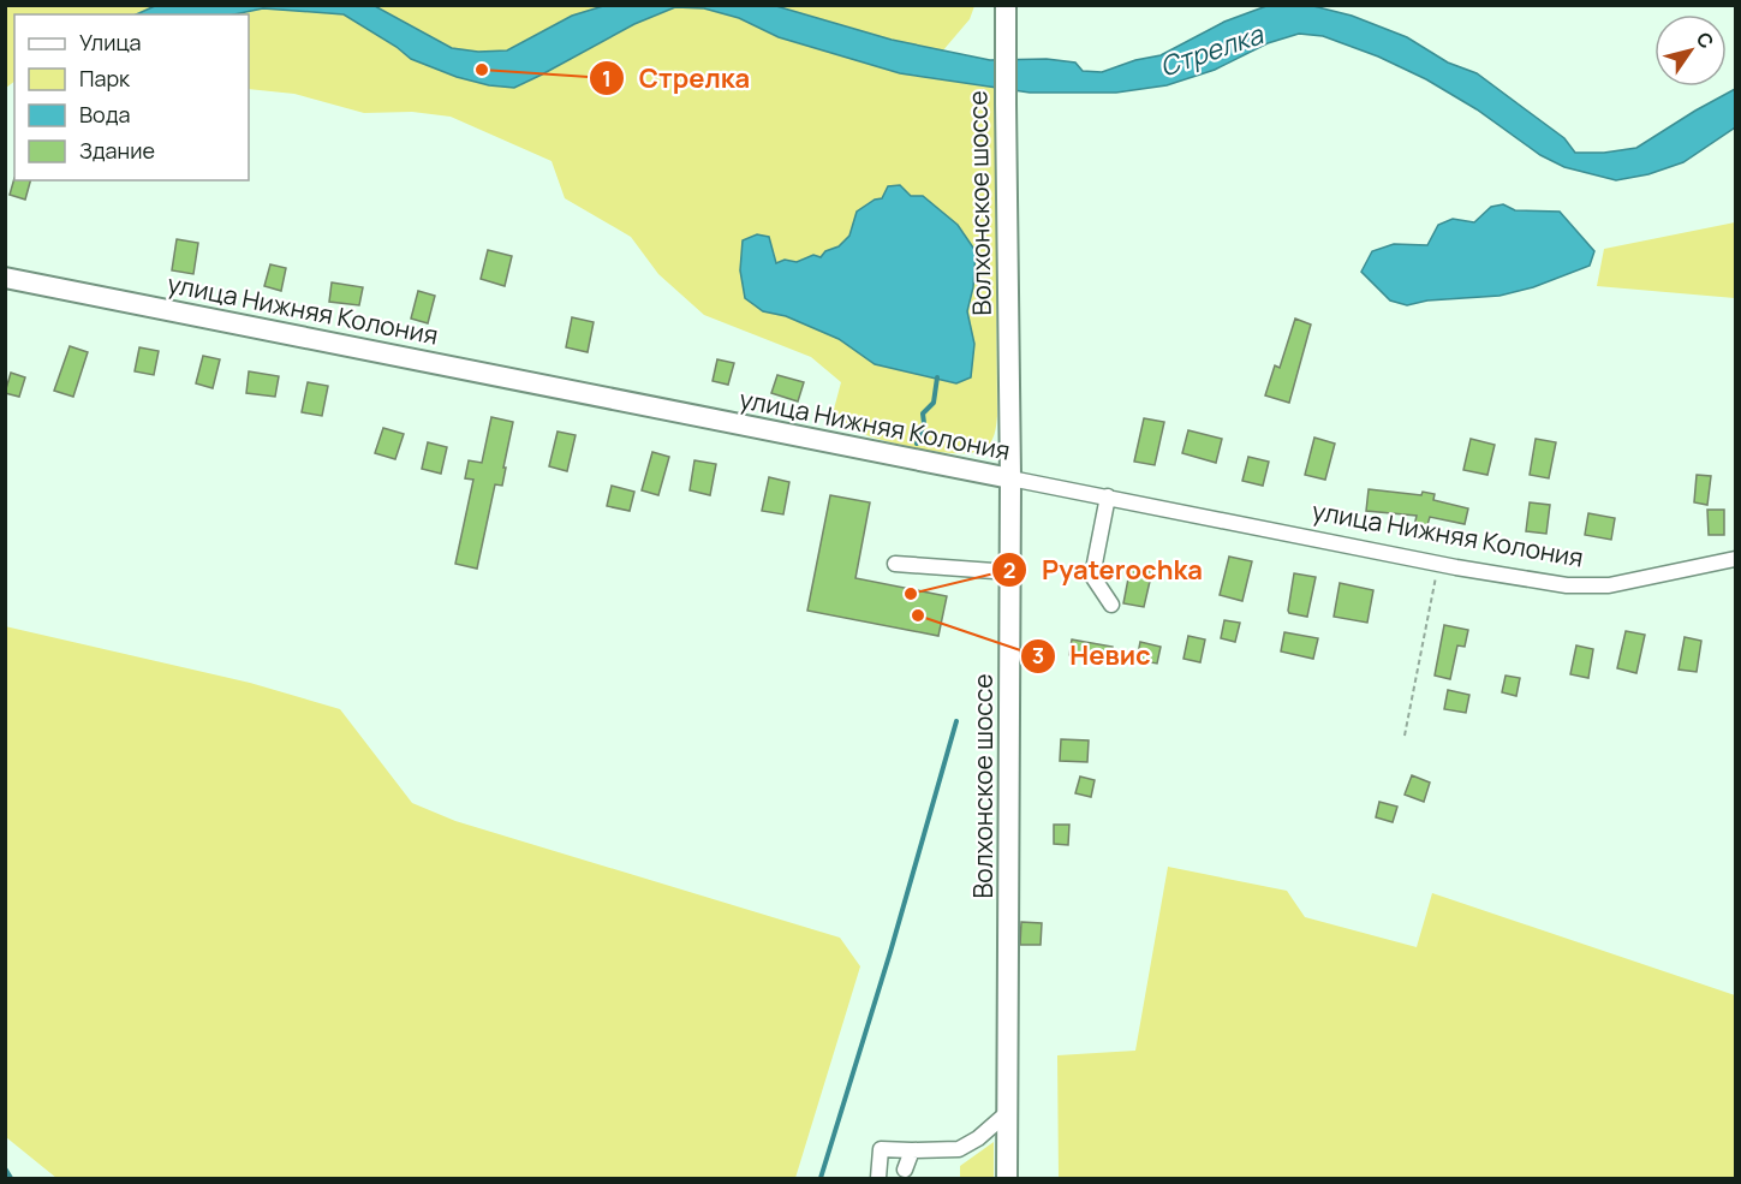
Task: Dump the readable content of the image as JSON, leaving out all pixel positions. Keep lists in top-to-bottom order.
{
  "streets": {
    "main road": ["Волхонское шоссе", "улица Нижняя Колония"]
  },
  "crossings": [
    ["Волхонское шоссе", "улица Нижняя Колония"]
  ],
  "water": ["Стрелка"],
  "places": ["Стрелка", "Pyaterochka", "Невис"],
  "legend": [
    "Улица",
    "Парк",
    "Вода",
    "Здание"
  ],
  "north": "top right"
}
